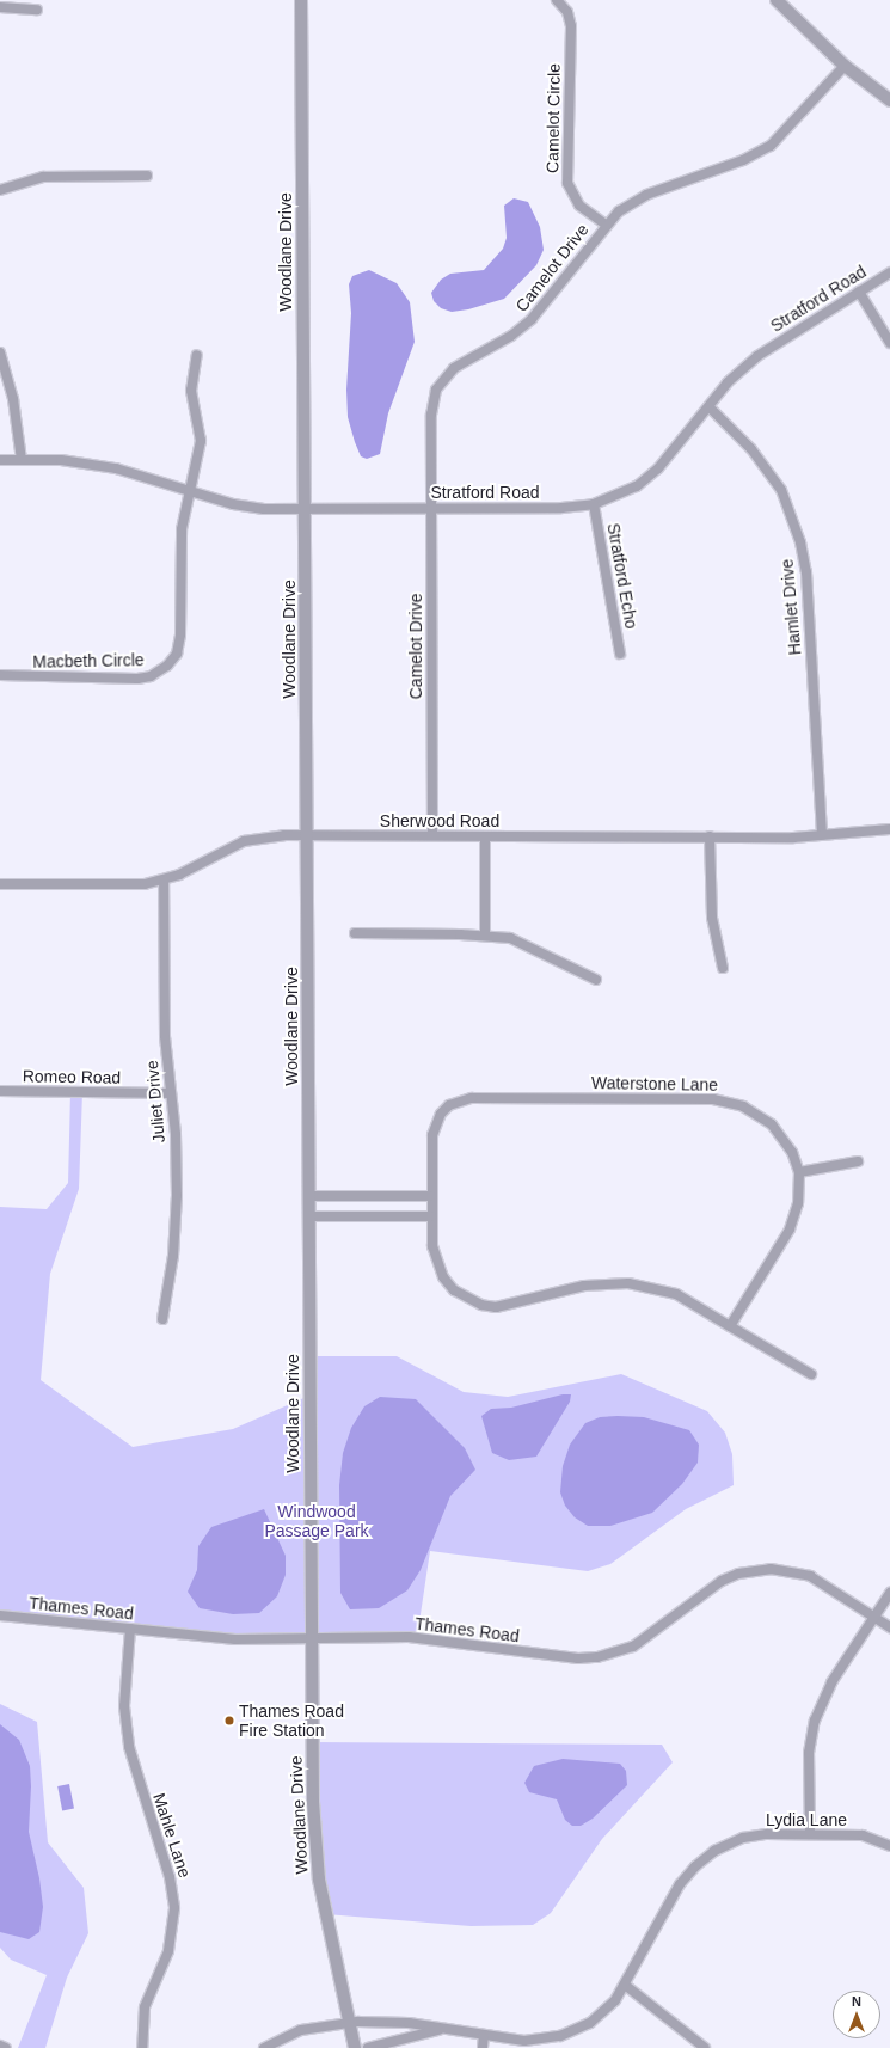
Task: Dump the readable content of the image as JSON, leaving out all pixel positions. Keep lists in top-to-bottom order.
{
  "streets": {
    "street": [
      "Camelot Circle",
      "Woodlane Drive",
      "Camelot Drive",
      "Stratford Road",
      "Stratford Echo",
      "Hamlet Drive",
      "Macbeth Circle",
      "Sherwood Road",
      "Romeo Road",
      "Waterstone Lane",
      "Juliet Drive",
      "Thames Road",
      "Lydia Lane",
      "Mahle Lane"
    ]
  },
  "crossings": [
    ["Camelot Circle", "Camelot Drive"],
    ["Woodlane Drive", "Stratford Road"],
    ["Woodlane Drive", "Sherwood Road"],
    ["Woodlane Drive", "Thames Road"],
    ["Woodlane Drive", "Lydia Lane"],
    ["Camelot Drive", "Stratford Road"],
    ["Camelot Drive", "Sherwood Road"],
    ["Stratford Road", "Stratford Echo"],
    ["Stratford Road", "Hamlet Drive"],
    ["Stratford Road", "Macbeth Circle"],
    ["Hamlet Drive", "Sherwood Road"],
    ["Sherwood Road", "Juliet Drive"],
    ["Romeo Road", "Juliet Drive"],
    ["Thames Road", "Mahle Lane"]
  ],
  "parks": ["Windwood Passage Park"],
  "places": ["Thames Road Fire Station"],
  "north": "top"
}
